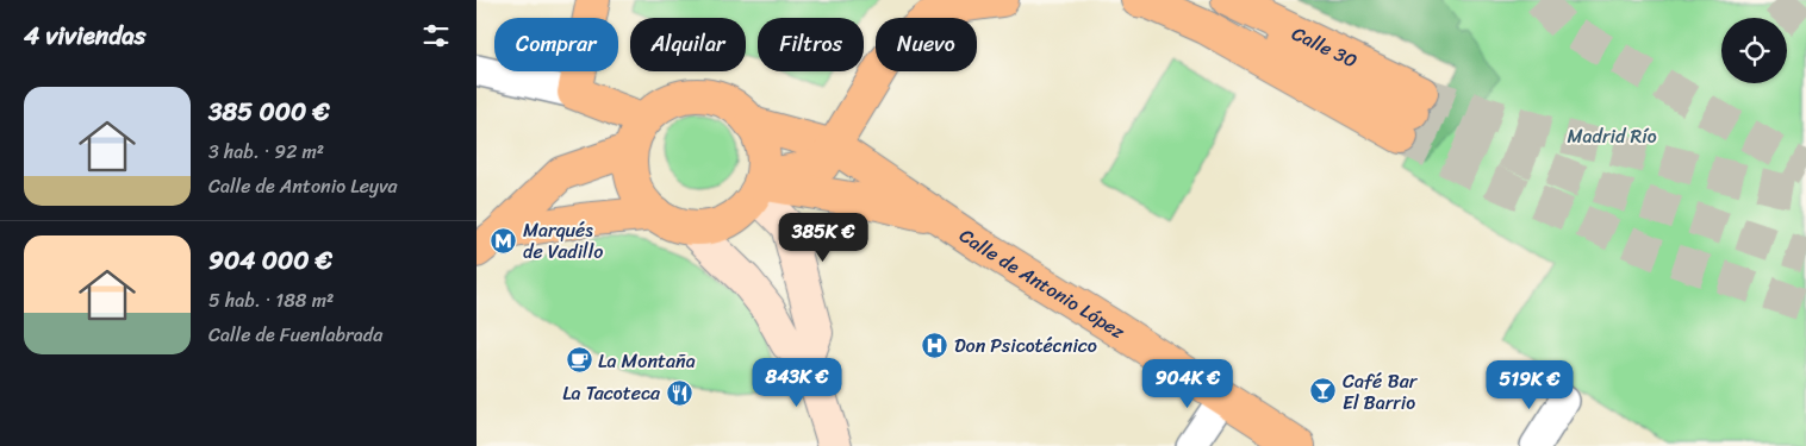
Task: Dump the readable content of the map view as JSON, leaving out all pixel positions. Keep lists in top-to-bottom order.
{
  "streets": {
    "main road": ["Calle 30", "Calle de Antonio López"]
  },
  "parks": ["Madrid Río"],
  "places": {
    "metro station": ["Marqués de Vadillo"],
    "hospital": ["Don Psicotécnico"],
    "cafe": ["La Montaña"],
    "bar": ["Café Bar El Barrio"],
    "restaurant": ["La Tacoteca"]
  },
  "page": {
    "heading": "4 viviendas",
    "chip": [
      "Comprar",
      "Alquilar",
      "Filtros",
      "Nuevo"
    ],
    "list": [
      {
        "name": "385 000 €",
        "note": "3 hab. · 92 m² · Calle de Antonio Leyva"
      },
      {
        "name": "904 000 €",
        "note": "5 hab. · 188 m² · Calle de Fuenlabrada"
      }
    ],
    "price": [
      "385K €",
      "843K €",
      "904K €",
      "519K €"
    ]
  }
}
